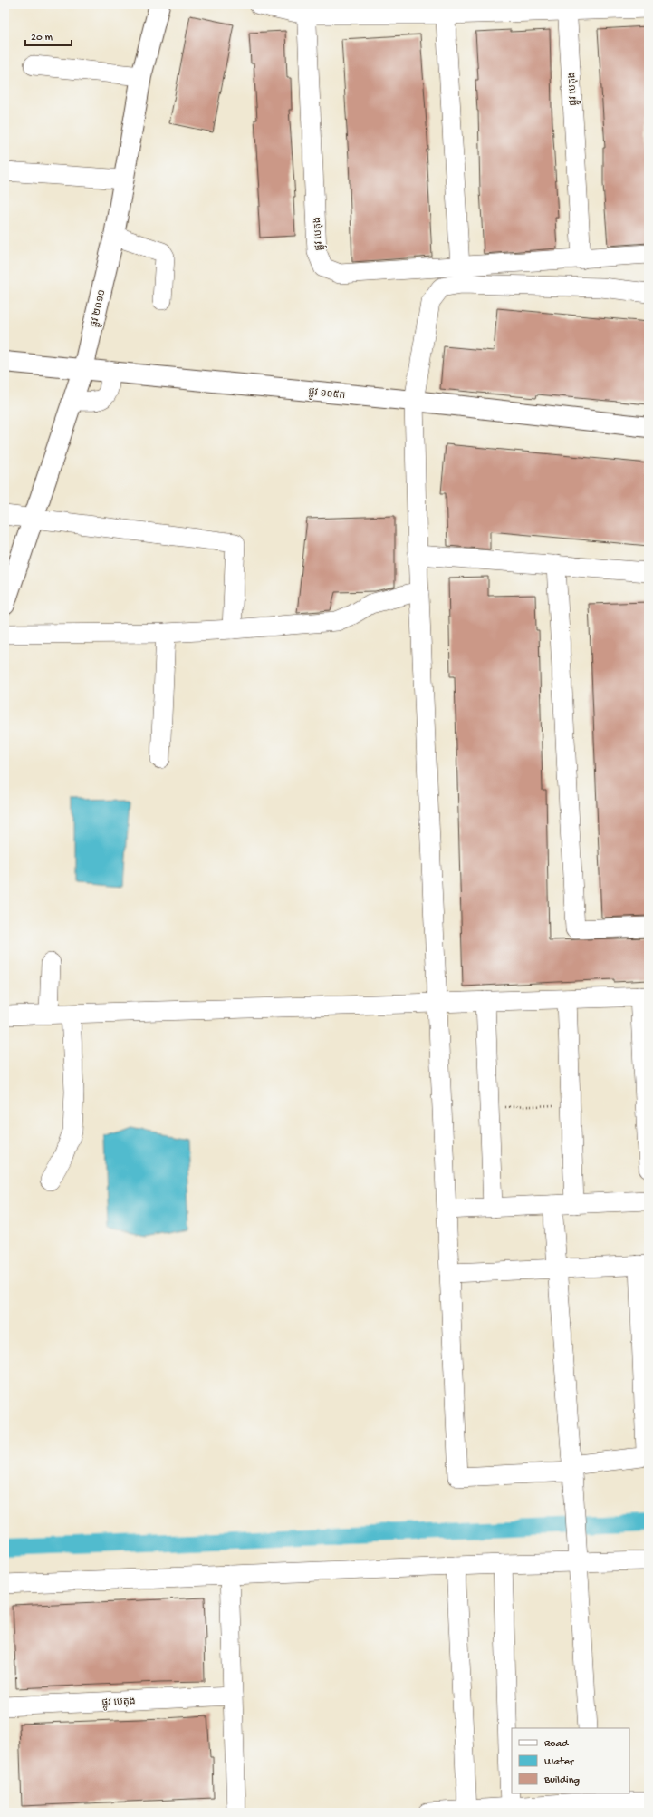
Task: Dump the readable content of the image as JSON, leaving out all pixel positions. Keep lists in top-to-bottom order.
{
  "streets": {
    "main road": ["ផ្លូវ ២០១១", "ផ្លូវ ១០៥ក"],
    "street": ["ផ្លូវ បេតុង"]
  },
  "crossings": [
    ["ផ្លូវ ២០១១", "ផ្លូវ ១០៥ក"]
  ],
  "legend": ["Road", "Water", "Building"],
  "scale_bar": "20 m"
}
